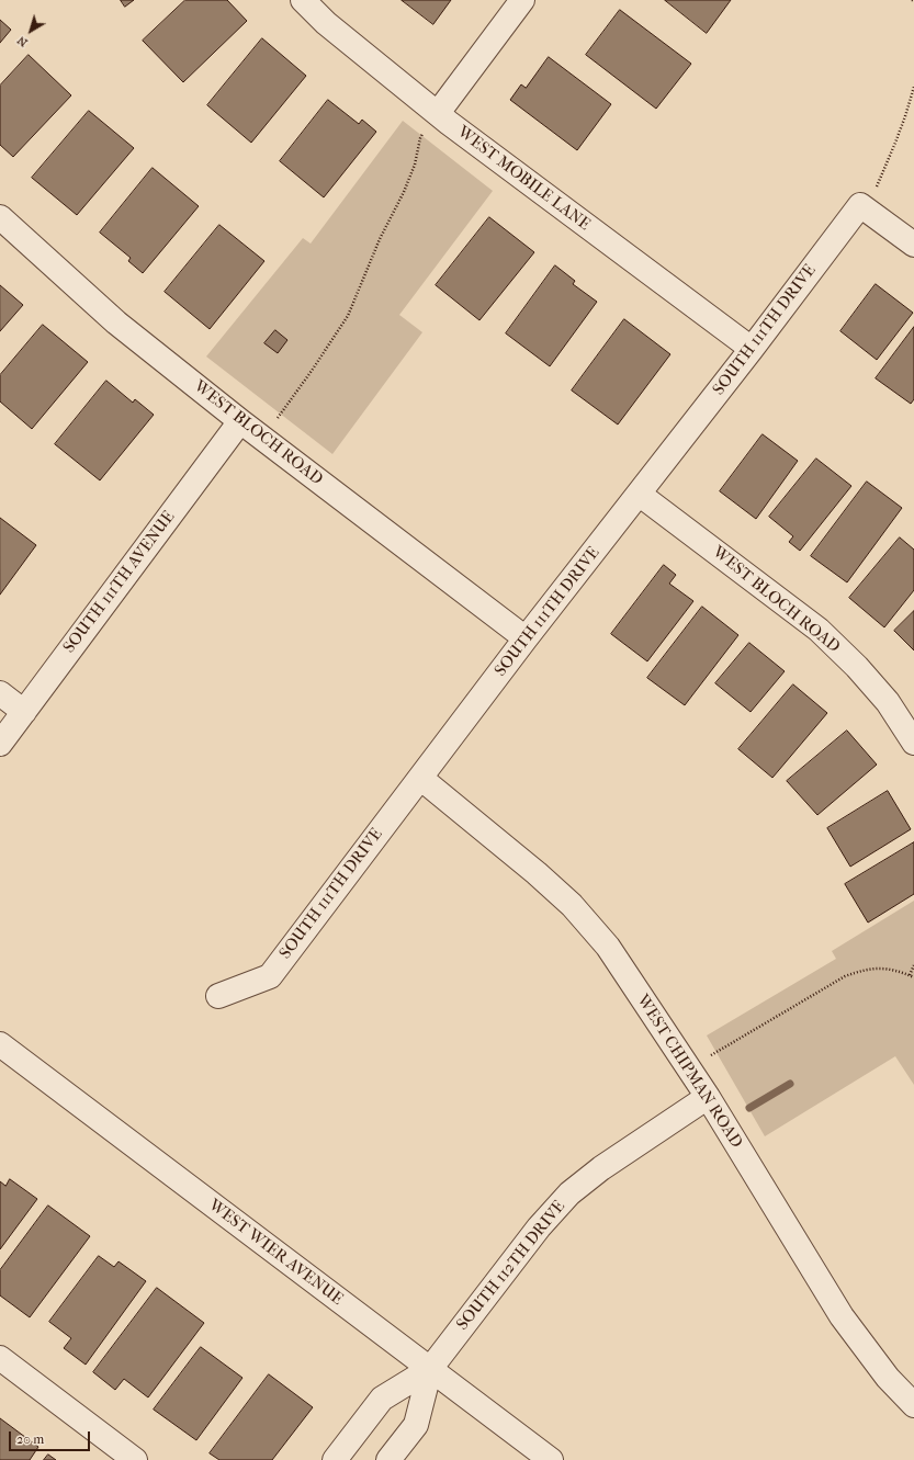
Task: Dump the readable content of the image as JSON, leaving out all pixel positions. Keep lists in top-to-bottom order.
{
  "streets": {
    "street": [
      "WEST MOBILE LANE",
      "SOUTH 111TH DRIVE",
      "WEST BLOCH ROAD",
      "SOUTH 111TH AVENUE",
      "WEST CHIPMAN ROAD",
      "WEST WIER AVENUE",
      "SOUTH 112TH DRIVE"
    ]
  },
  "crossings": [
    ["WEST MOBILE LANE", "SOUTH 111TH DRIVE"],
    ["SOUTH 111TH DRIVE", "WEST BLOCH ROAD"],
    ["SOUTH 111TH DRIVE", "WEST CHIPMAN ROAD"],
    ["WEST BLOCH ROAD", "SOUTH 111TH AVENUE"],
    ["WEST CHIPMAN ROAD", "SOUTH 112TH DRIVE"],
    ["WEST WIER AVENUE", "SOUTH 112TH DRIVE"]
  ],
  "scale_bar": "20 m",
  "north": "bottom left"
}
